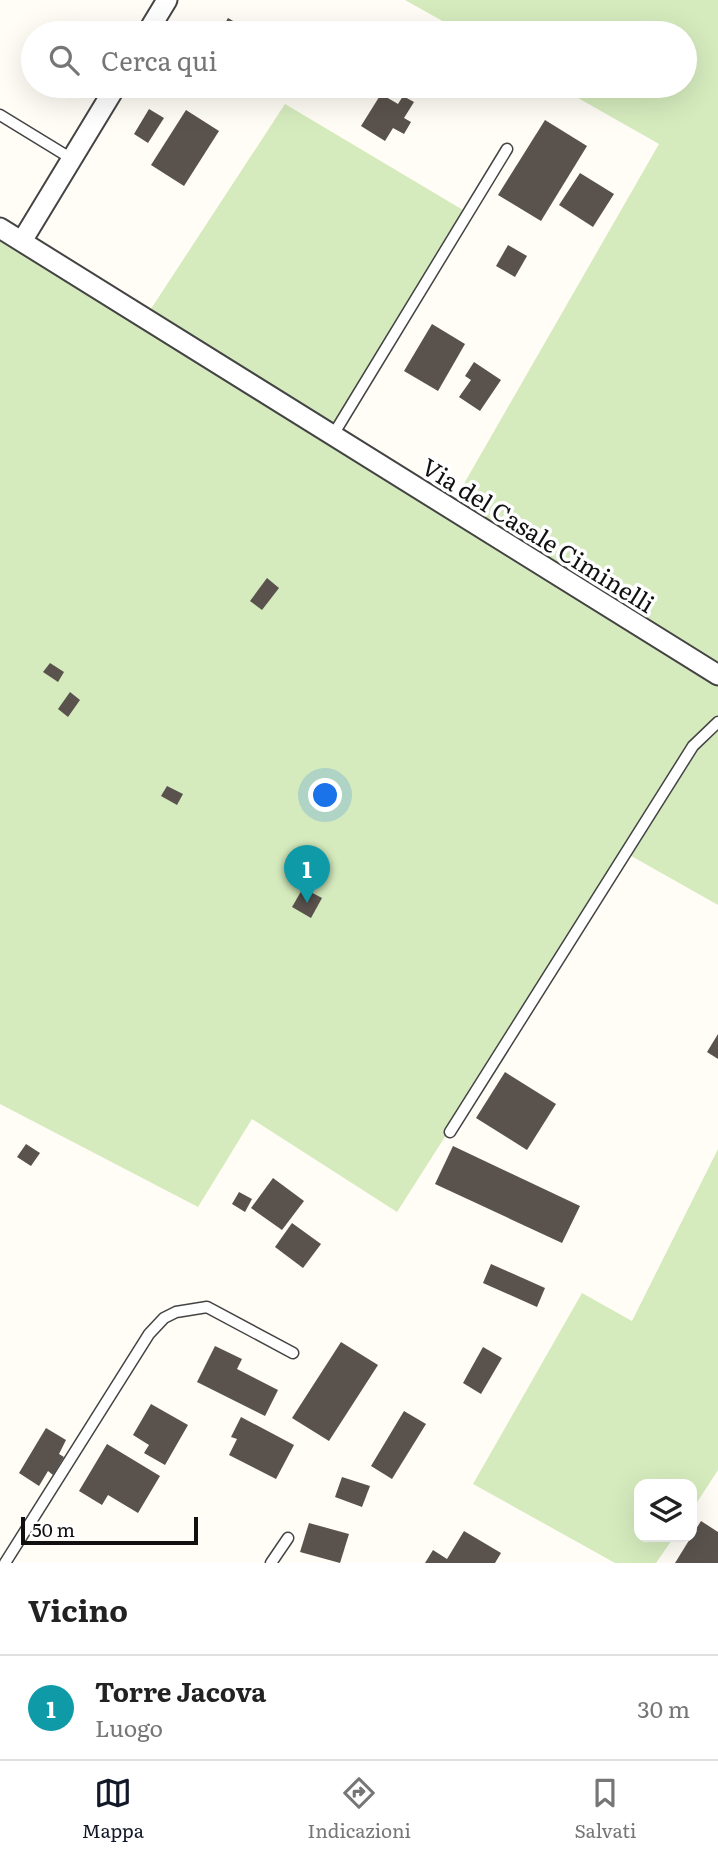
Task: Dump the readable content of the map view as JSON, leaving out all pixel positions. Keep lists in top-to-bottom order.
{
  "streets": {
    "street": ["Via del Casale Ciminelli"]
  },
  "scale_bar": "50 m",
  "page": {
    "search": "Cerca qui",
    "pins": "1",
    "scale": "50 m",
    "heading": "Vicino",
    "list": [
      {
        "mark": "1",
        "name": "Torre Jacova",
        "note": "Luogo",
        "value": "30 m"
      }
    ],
    "nav": ["Mappa", "Indicazioni", "Salvati"]
  }
}
